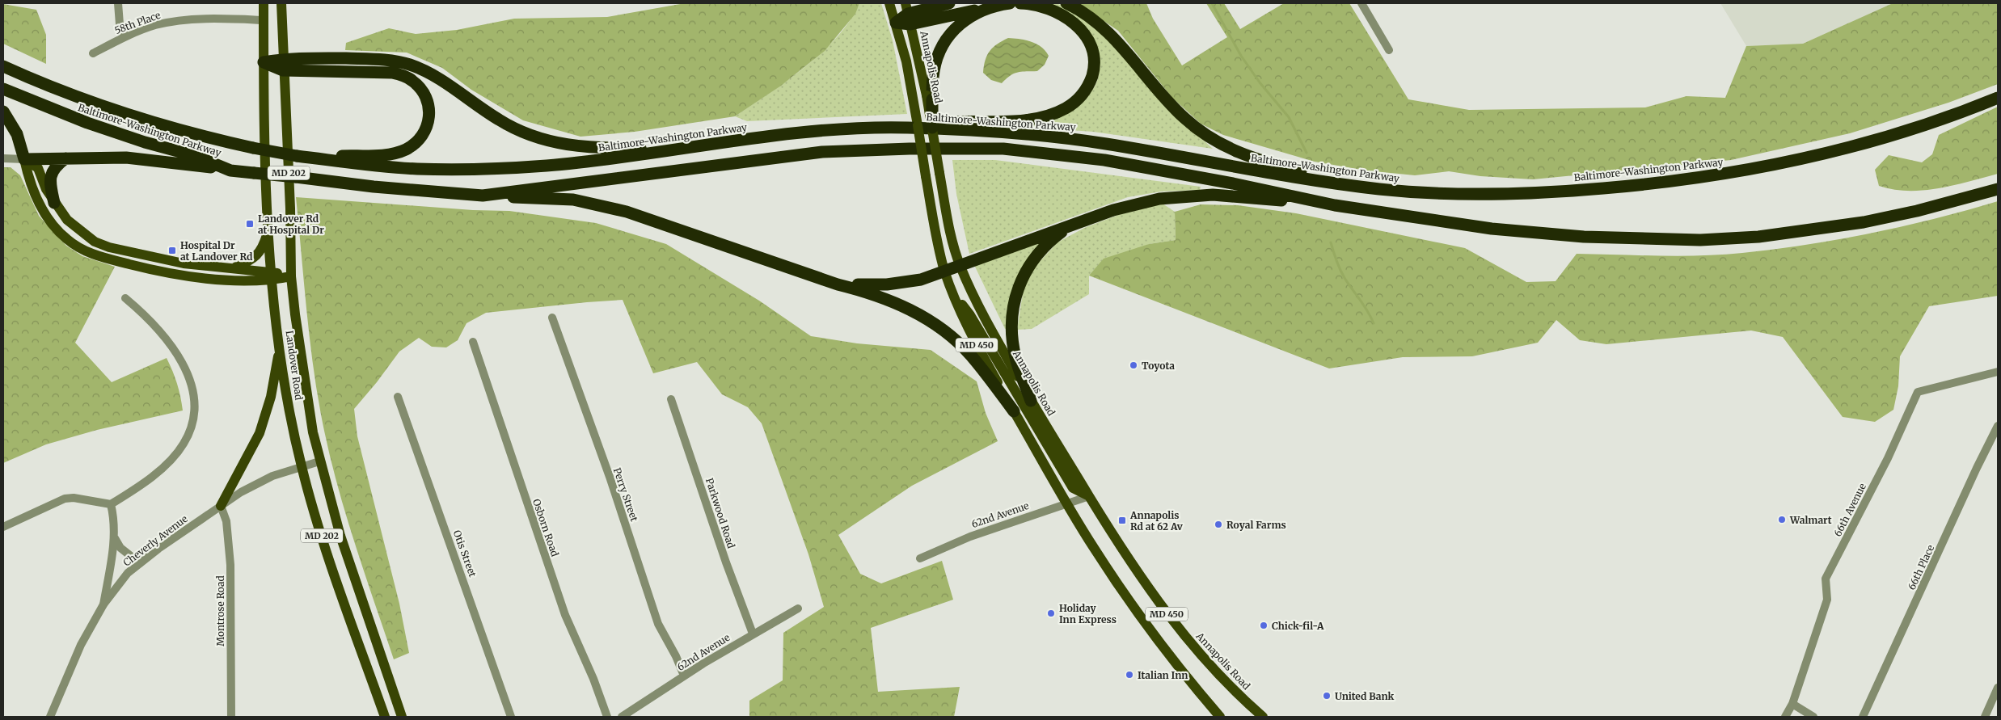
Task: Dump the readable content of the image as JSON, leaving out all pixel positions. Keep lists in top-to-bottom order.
{
  "streets": {
    "highway": ["Baltimore-Washington Parkway"],
    "main road": [
      "Annapolis Road",
      "MD 202",
      "MD 450",
      "Landover Road"
    ],
    "street": [
      "58th Place",
      "Perry Street",
      "66th Avenue",
      "Parkwood Road",
      "62nd Avenue",
      "Osborn Road",
      "Cheverly Avenue",
      "Otis Street",
      "66th Place",
      "Montrose Road"
    ]
  },
  "crossings": [
    ["58th Place", "Landover Road"],
    ["Annapolis Road", "62nd Avenue"],
    ["MD 450", "62nd Avenue"],
    ["Landover Road", "Cheverly Avenue"],
    ["Perry Street", "62nd Avenue"],
    ["Parkwood Road", "62nd Avenue"],
    ["Cheverly Avenue", "Montrose Road"]
  ],
  "places": {
    "transit": ["Landover Rd at Hospital Dr", "Hospital Dr at Landover Rd", "Annapolis Rd at 62 Av"],
    "other": [
      "Toyota",
      "Walmart",
      "Royal Farms",
      "Holiday Inn Express",
      "Chick-fil-A",
      "Italian Inn",
      "United Bank"
    ]
  }
}
